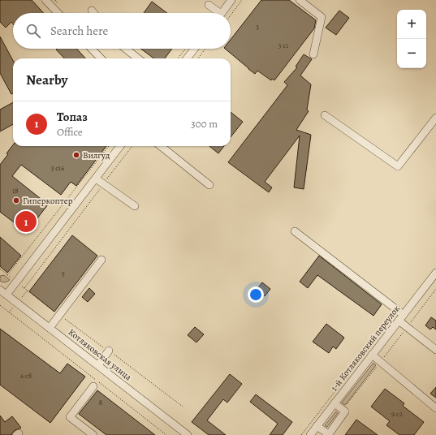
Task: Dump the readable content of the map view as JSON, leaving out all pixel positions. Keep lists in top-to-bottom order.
{
  "streets": {
    "street": ["1-й Котляковский переулок", "Котляковская улица"]
  },
  "places": ["Вилгуд", "Гиперкоптер"],
  "house_numbers": [
    "3",
    "3 с1",
    "3 с16",
    "18",
    "5",
    "6 с8",
    "8",
    "9 с2"
  ],
  "page": {
    "map_buttons": ["+", "−"],
    "search": "Search here",
    "heading": "Nearby",
    "list": [
      {
        "mark": "1",
        "name": "Топаз",
        "note": "Office",
        "value": "300 m"
      }
    ],
    "pins": "1"
  }
}
